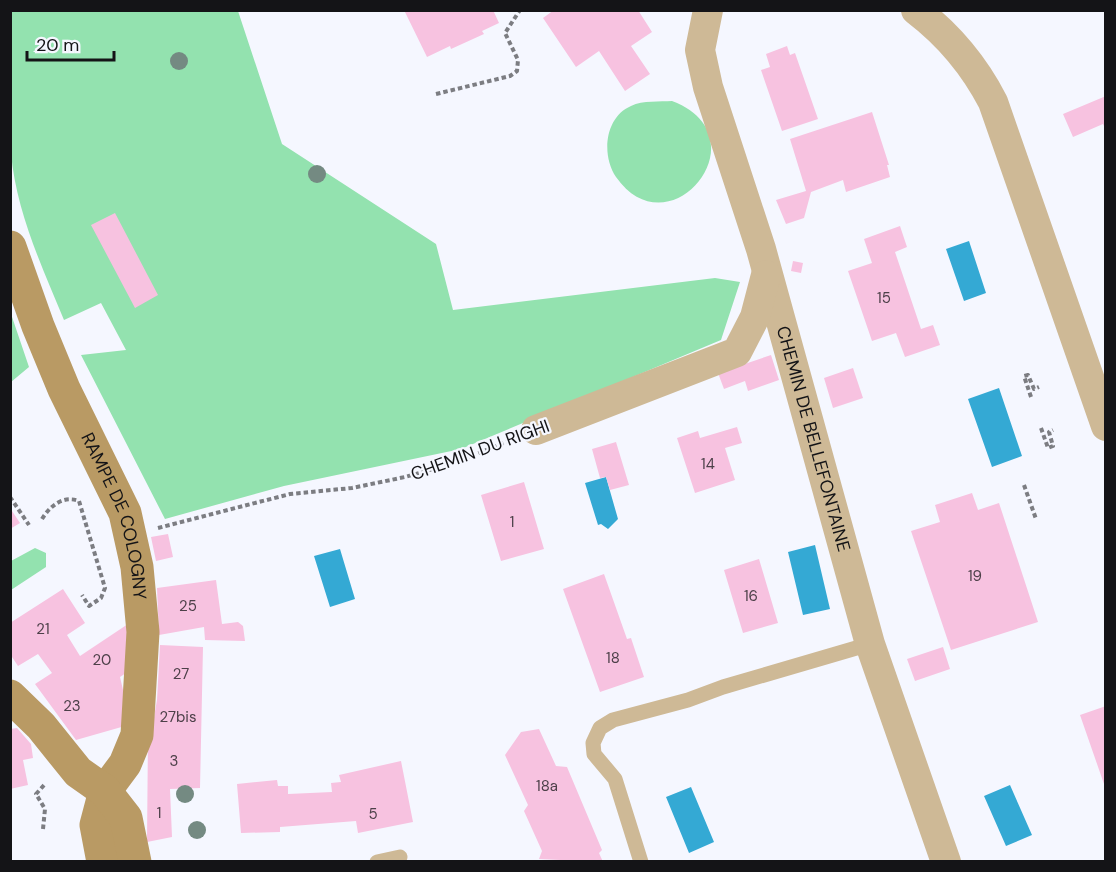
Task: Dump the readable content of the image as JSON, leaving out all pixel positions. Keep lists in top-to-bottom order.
{
  "streets": {
    "street": ["CHEMIN DE BELLEFONTAINE", "CHEMIN DU RIGHI", "RAMPE DE COLOGNY"]
  },
  "crossings": [
    ["CHEMIN DE BELLEFONTAINE", "CHEMIN DU RIGHI"],
    ["CHEMIN DU RIGHI", "RAMPE DE COLOGNY"]
  ],
  "house_numbers": [
    "15",
    "14",
    "1",
    "19",
    "16",
    "25",
    "21",
    "18",
    "20",
    "27",
    "23",
    "27bis",
    "3",
    "18a",
    "1",
    "5"
  ],
  "scale_bar": "20 m"
}
